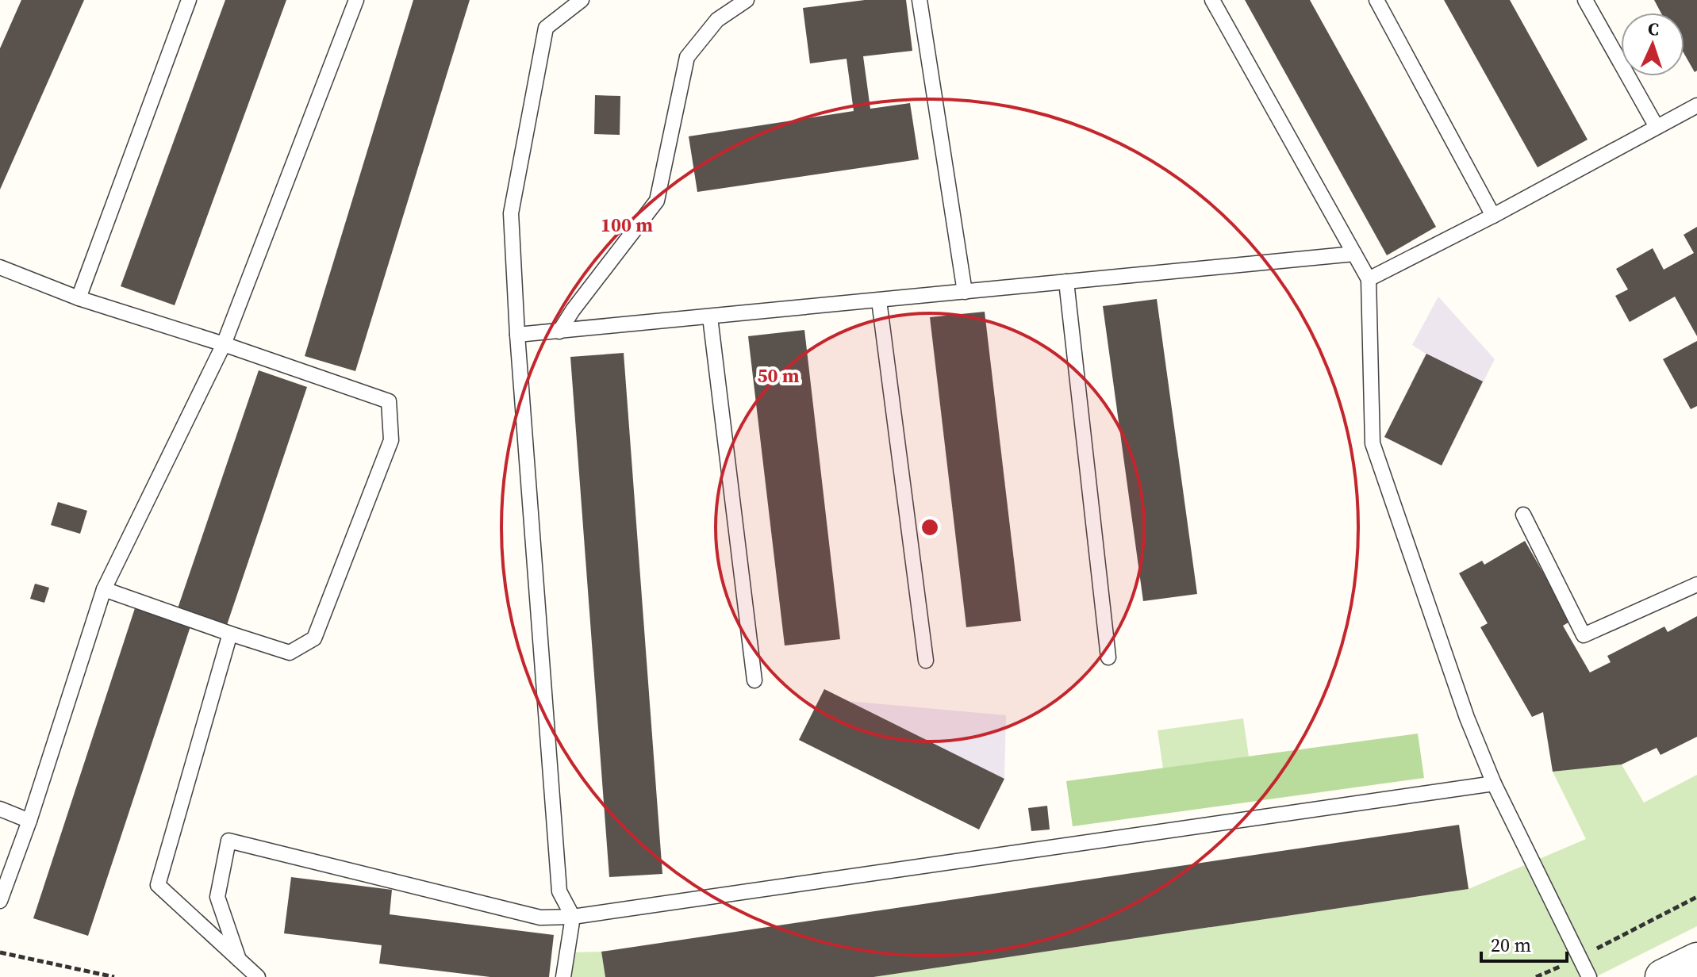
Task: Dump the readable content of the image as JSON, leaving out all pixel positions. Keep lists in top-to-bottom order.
{
  "scale_bar": "20 m",
  "north": "top",
  "rings": ["100 m", "50 m"]
}
